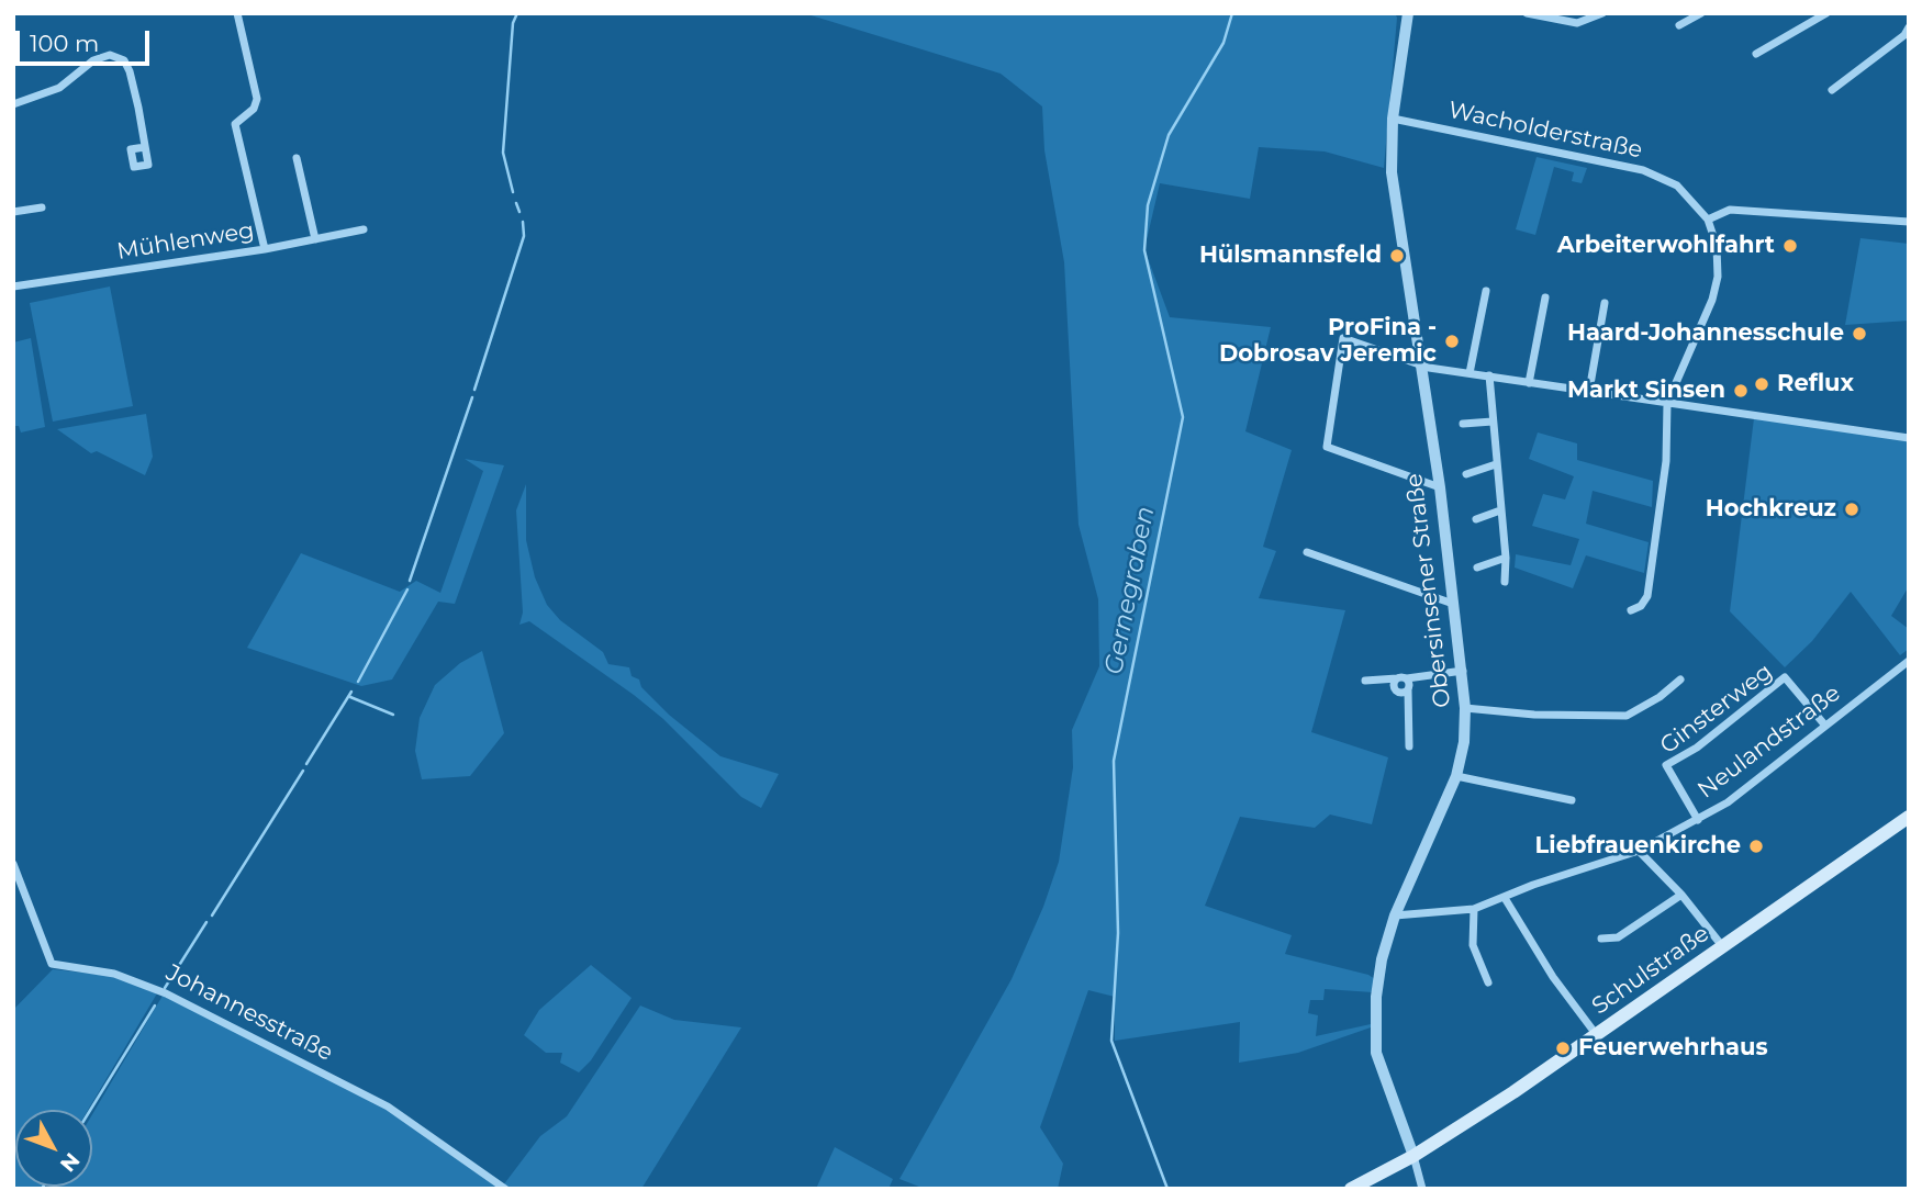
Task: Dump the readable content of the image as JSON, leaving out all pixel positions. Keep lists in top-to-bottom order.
{
  "streets": {
    "main road": ["Schulstraße"],
    "street": [
      "Wacholderstraße",
      "Mühlenweg",
      "Obersinsener Straße",
      "Ginsterweg",
      "Neulandstraße",
      "Johannesstraße"
    ]
  },
  "crossings": [
    ["Wacholderstraße", "Obersinsener Straße"],
    ["Obersinsener Straße", "Neulandstraße"],
    ["Obersinsener Straße", "Schulstraße"],
    ["Ginsterweg", "Neulandstraße"]
  ],
  "water": ["Gernegraben"],
  "places": [
    "Arbeiterwohlfahrt",
    "Hülsmannsfeld",
    "Haard-Johannesschule",
    "ProFina - Dobrosav Jeremic",
    "Reflux",
    "Markt Sinsen",
    "Hochkreuz",
    "Liebfrauenkirche",
    "Feuerwehrhaus"
  ],
  "scale_bar": "100 m",
  "north": "bottom right"
}
